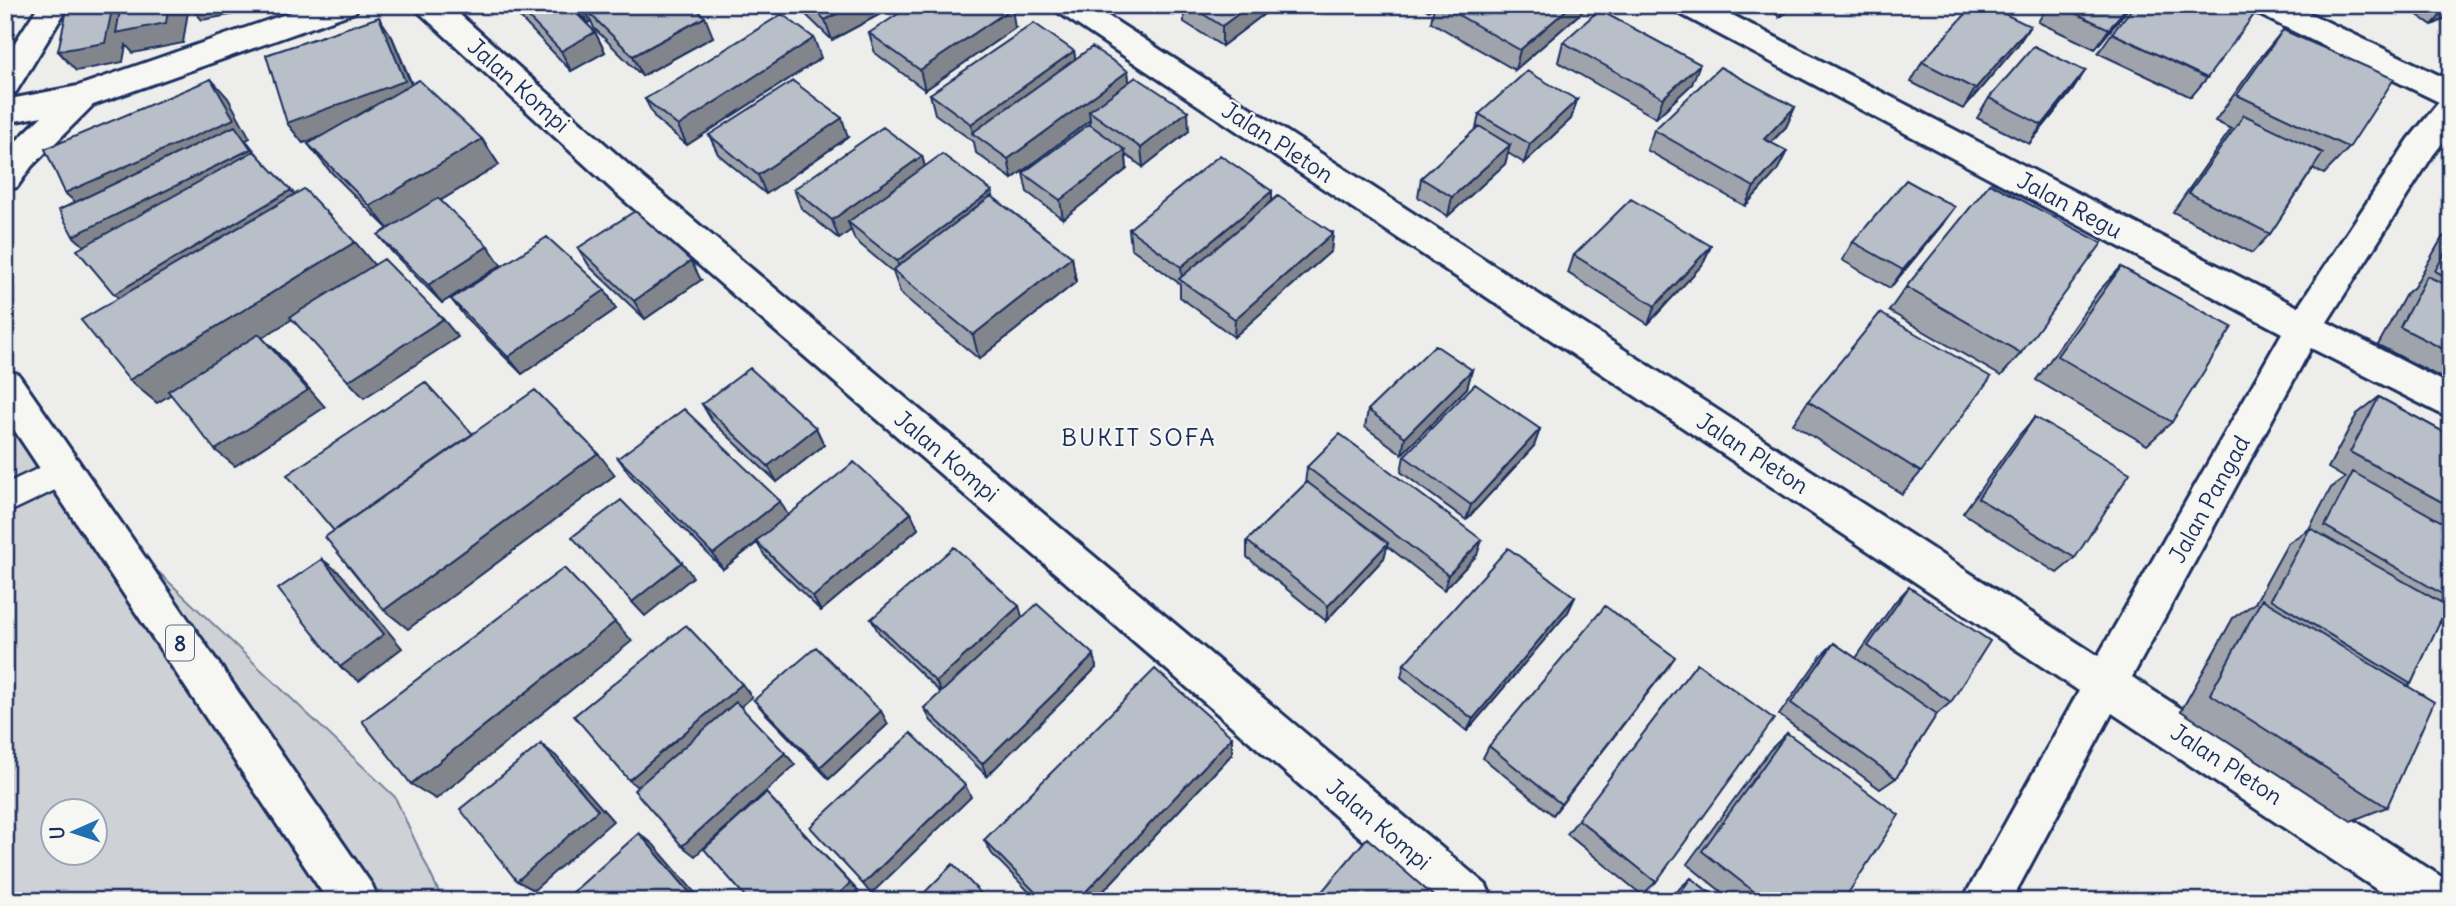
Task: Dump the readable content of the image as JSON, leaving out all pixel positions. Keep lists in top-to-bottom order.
{
  "streets": {
    "main road": [
      "Jalan Kompi",
      "Jalan Pleton",
      "Jalan Regu",
      "Jalan Pangad",
      "8"
    ]
  },
  "crossings": [
    ["Jalan Pleton", "Jalan Pangad"],
    ["Jalan Regu", "Jalan Pangad"]
  ],
  "districts": ["BUKIT SOFA"],
  "north": "left"
}
